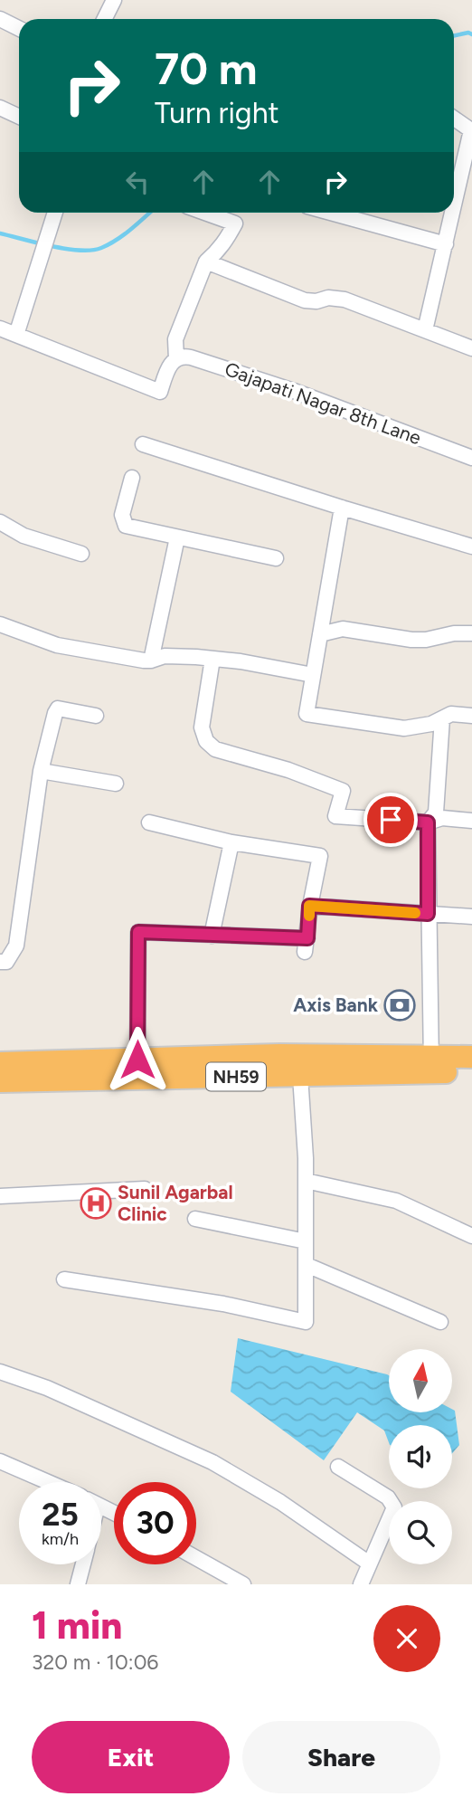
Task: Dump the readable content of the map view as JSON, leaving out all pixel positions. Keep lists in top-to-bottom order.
{
  "streets": {
    "highway": ["NH59"],
    "street": ["Gajapati Nagar 8th Lane"]
  },
  "places": {
    "bank": ["Axis Bank"],
    "hospital": ["Sunil Agarbal Clinic"]
  },
  "north": "top",
  "page": {
    "turn": ["70 m", "Turn right"],
    "speed": "25 km/h",
    "limit": "30",
    "heading": ["1 min", "320 m · 10:06"],
    "buttons": ["Exit", "Share"]
  }
}
